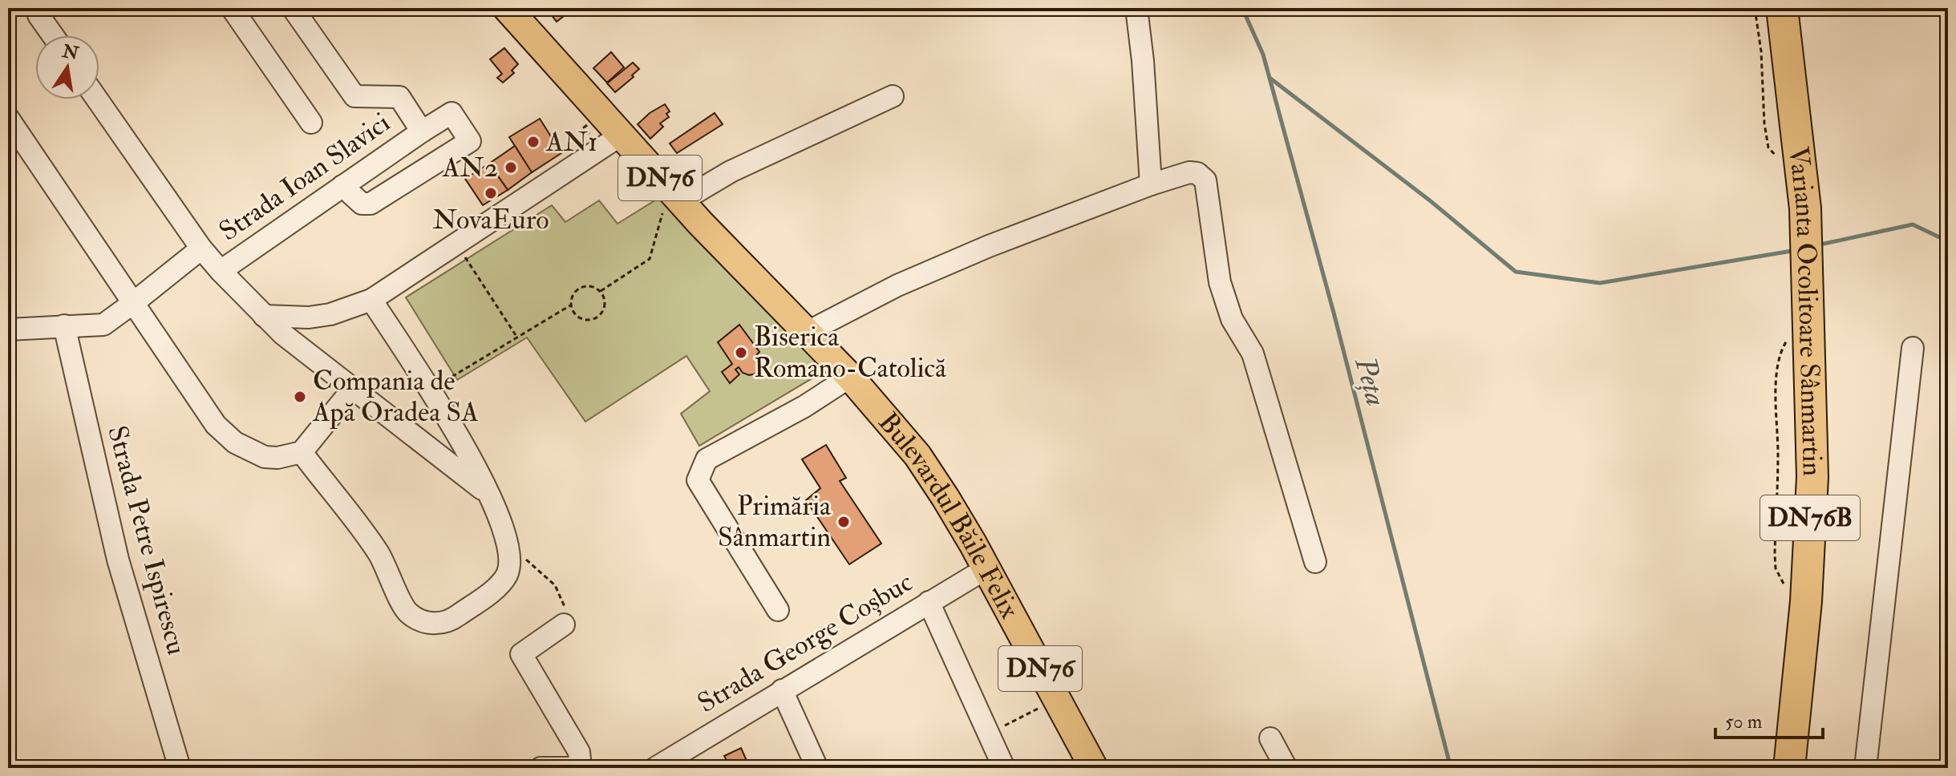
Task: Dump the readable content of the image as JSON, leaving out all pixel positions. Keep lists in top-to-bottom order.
{
  "streets": {
    "highway": ["Varianta Ocolitoare Sânmartin", "DN76B"],
    "main road": ["DN76", "Bulevardul Băile Felix"],
    "street": ["Strada Ioan Slavici", "Strada Petre Ispirescu", "Strada George Coșbuc"]
  },
  "crossings": [
    ["Strada Ioan Slavici", "Strada Petre Ispirescu"],
    ["Bulevardul Băile Felix", "Strada George Coșbuc"]
  ],
  "water": ["Peța"],
  "places": [
    "AN1",
    "AN2",
    "NovaEuro",
    "Biserica Romano-Catolică",
    "Compania de Apă Oradea SA",
    "Primăria Sânmartin"
  ],
  "scale_bar": "50 m",
  "north": "top"
}
